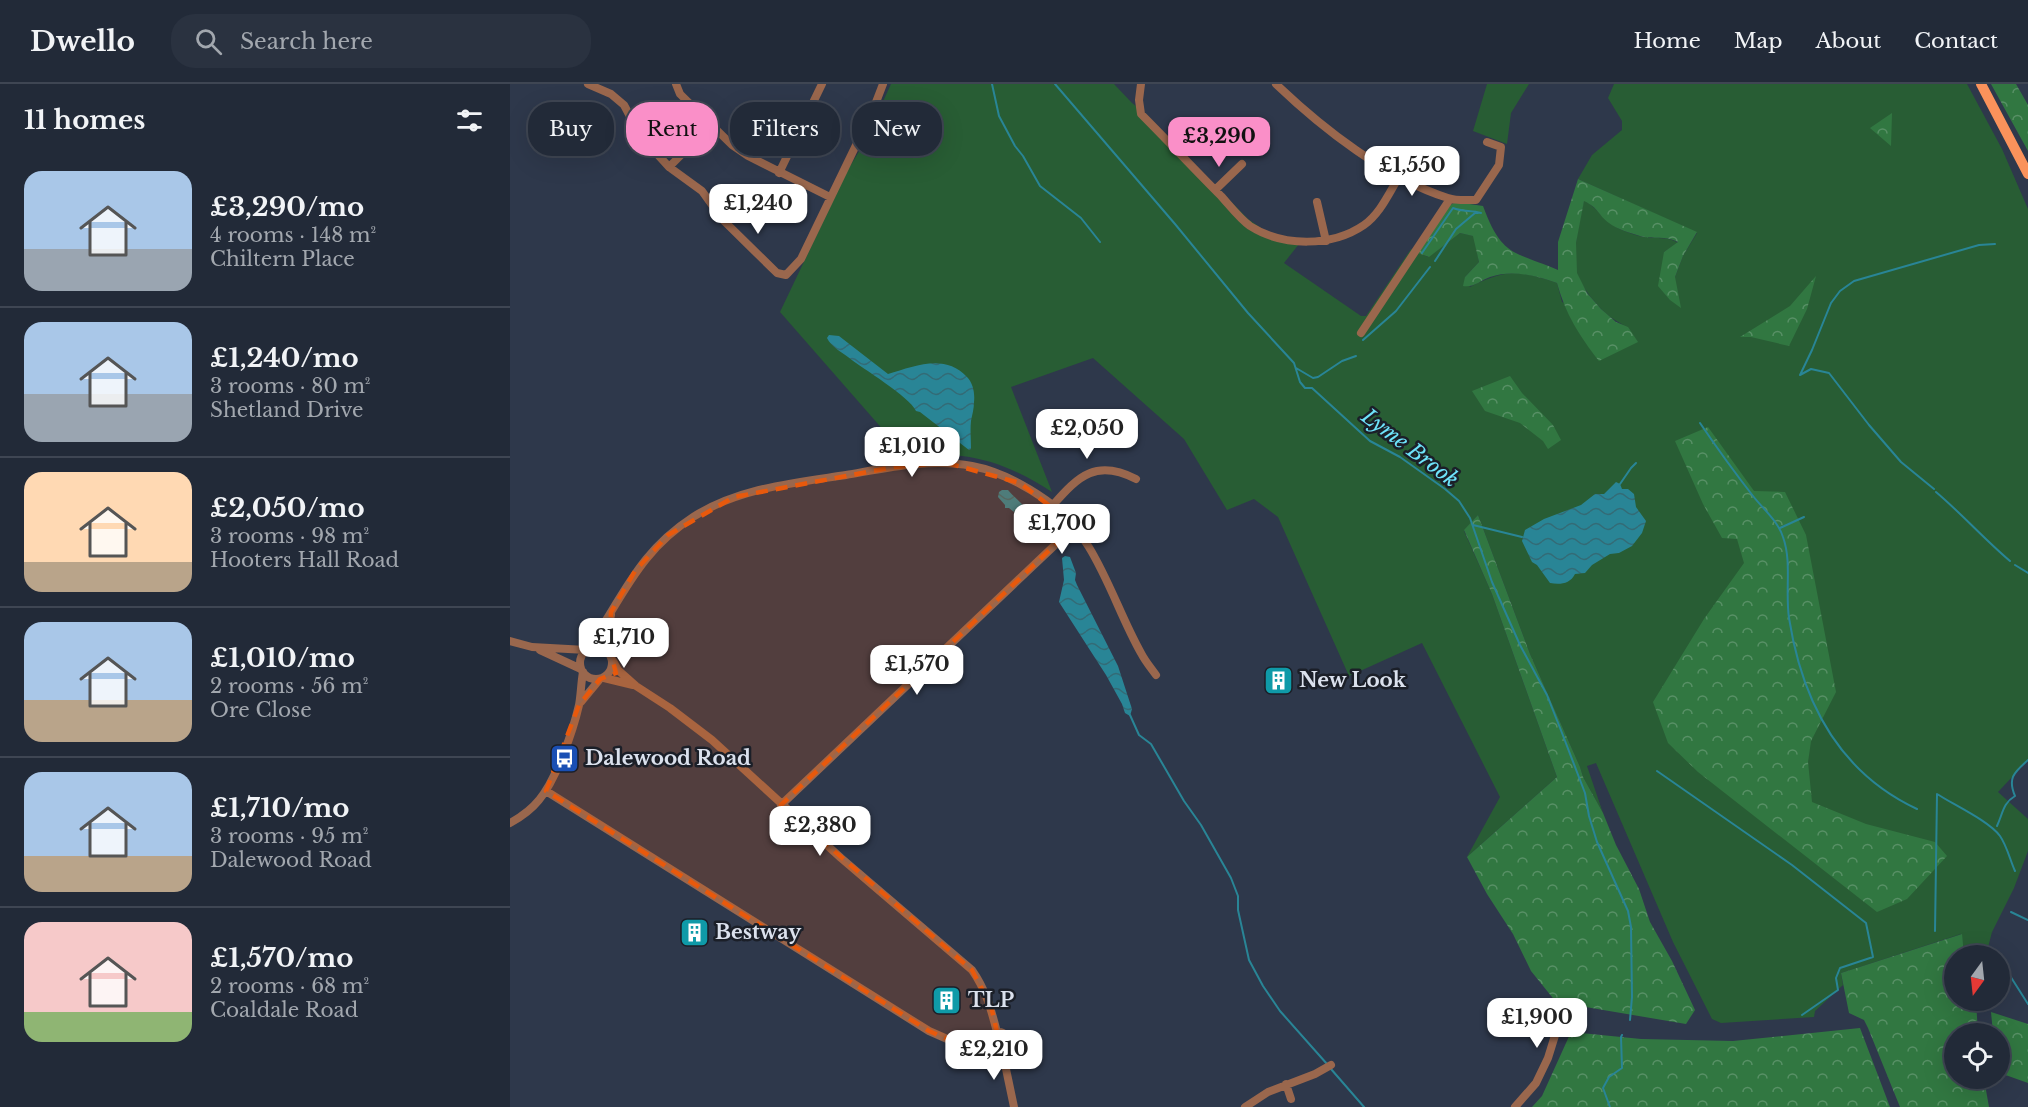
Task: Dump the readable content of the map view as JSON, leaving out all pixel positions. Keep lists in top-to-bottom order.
{
  "water": ["Lyme Brook"],
  "places": {
    "building": ["New Look", "Bestway", "TLP"],
    "bus stop": ["Dalewood Road"]
  },
  "north": "bottom",
  "page": {
    "header": "Dwello",
    "search": "Search here",
    "nav": [
      "Home",
      "Map",
      "About",
      "Contact"
    ],
    "heading": "11 homes",
    "chip": [
      "Buy",
      "Rent",
      "Filters",
      "New"
    ],
    "price": [
      "£3,290",
      "£1,550",
      "£1,240",
      "£2,050",
      "£1,010",
      "£1,700",
      "£1,710",
      "£1,570",
      "£2,380",
      "£1,900",
      "£2,210"
    ],
    "list": [
      {
        "name": "£3,290/mo",
        "note": "4 rooms · 148 m² · Chiltern Place"
      },
      {
        "name": "£1,240/mo",
        "note": "3 rooms · 80 m² · Shetland Drive"
      },
      {
        "name": "£2,050/mo",
        "note": "3 rooms · 98 m² · Hooters Hall Road"
      },
      {
        "name": "£1,010/mo",
        "note": "2 rooms · 56 m² · Ore Close"
      },
      {
        "name": "£1,710/mo",
        "note": "3 rooms · 95 m² · Dalewood Road"
      },
      {
        "name": "£1,570/mo",
        "note": "2 rooms · 68 m² · Coaldale Road"
      }
    ]
  }
}
